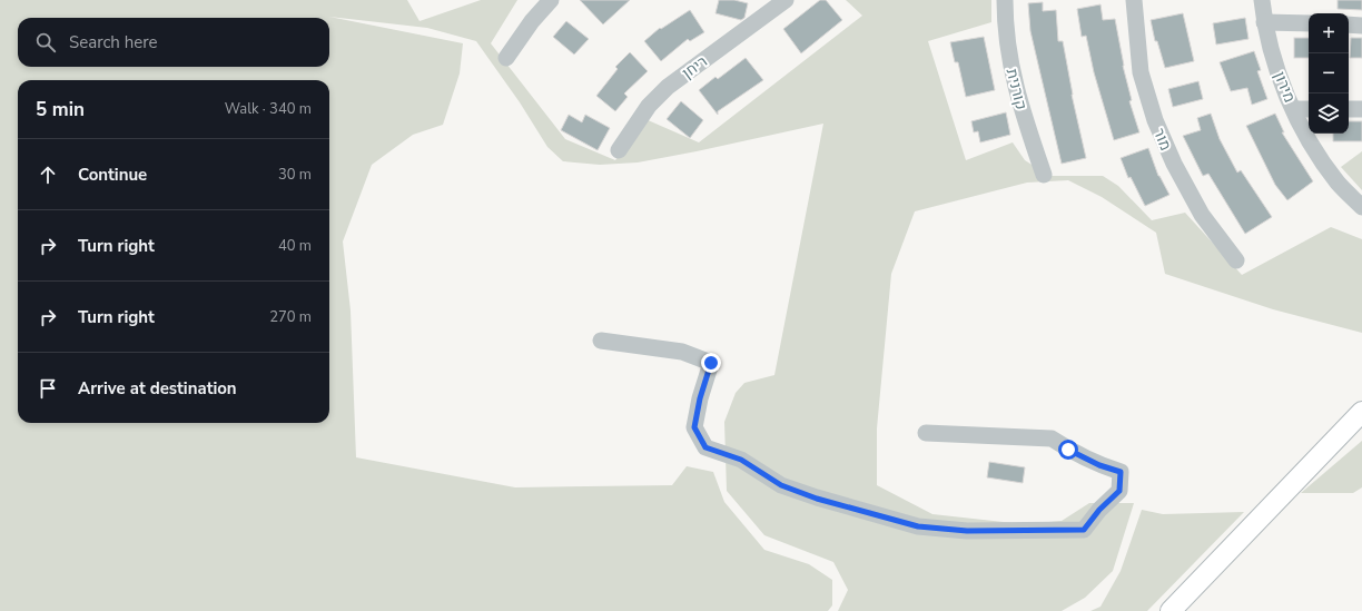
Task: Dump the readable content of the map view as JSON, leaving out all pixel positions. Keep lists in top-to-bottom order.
{
  "streets": {
    "street": [
      "ריחן",
      "מירון",
      "קורנית",
      "מור"
    ]
  },
  "page": {
    "map_buttons": ["+", "−"],
    "search": "Search here",
    "heading": ["5 min", "Walk · 340 m"],
    "list": [
      ["Continue", "30 m"],
      ["Turn right", "40 m"],
      ["Turn right", "270 m"],
      "Arrive at destination"
    ]
  }
}
